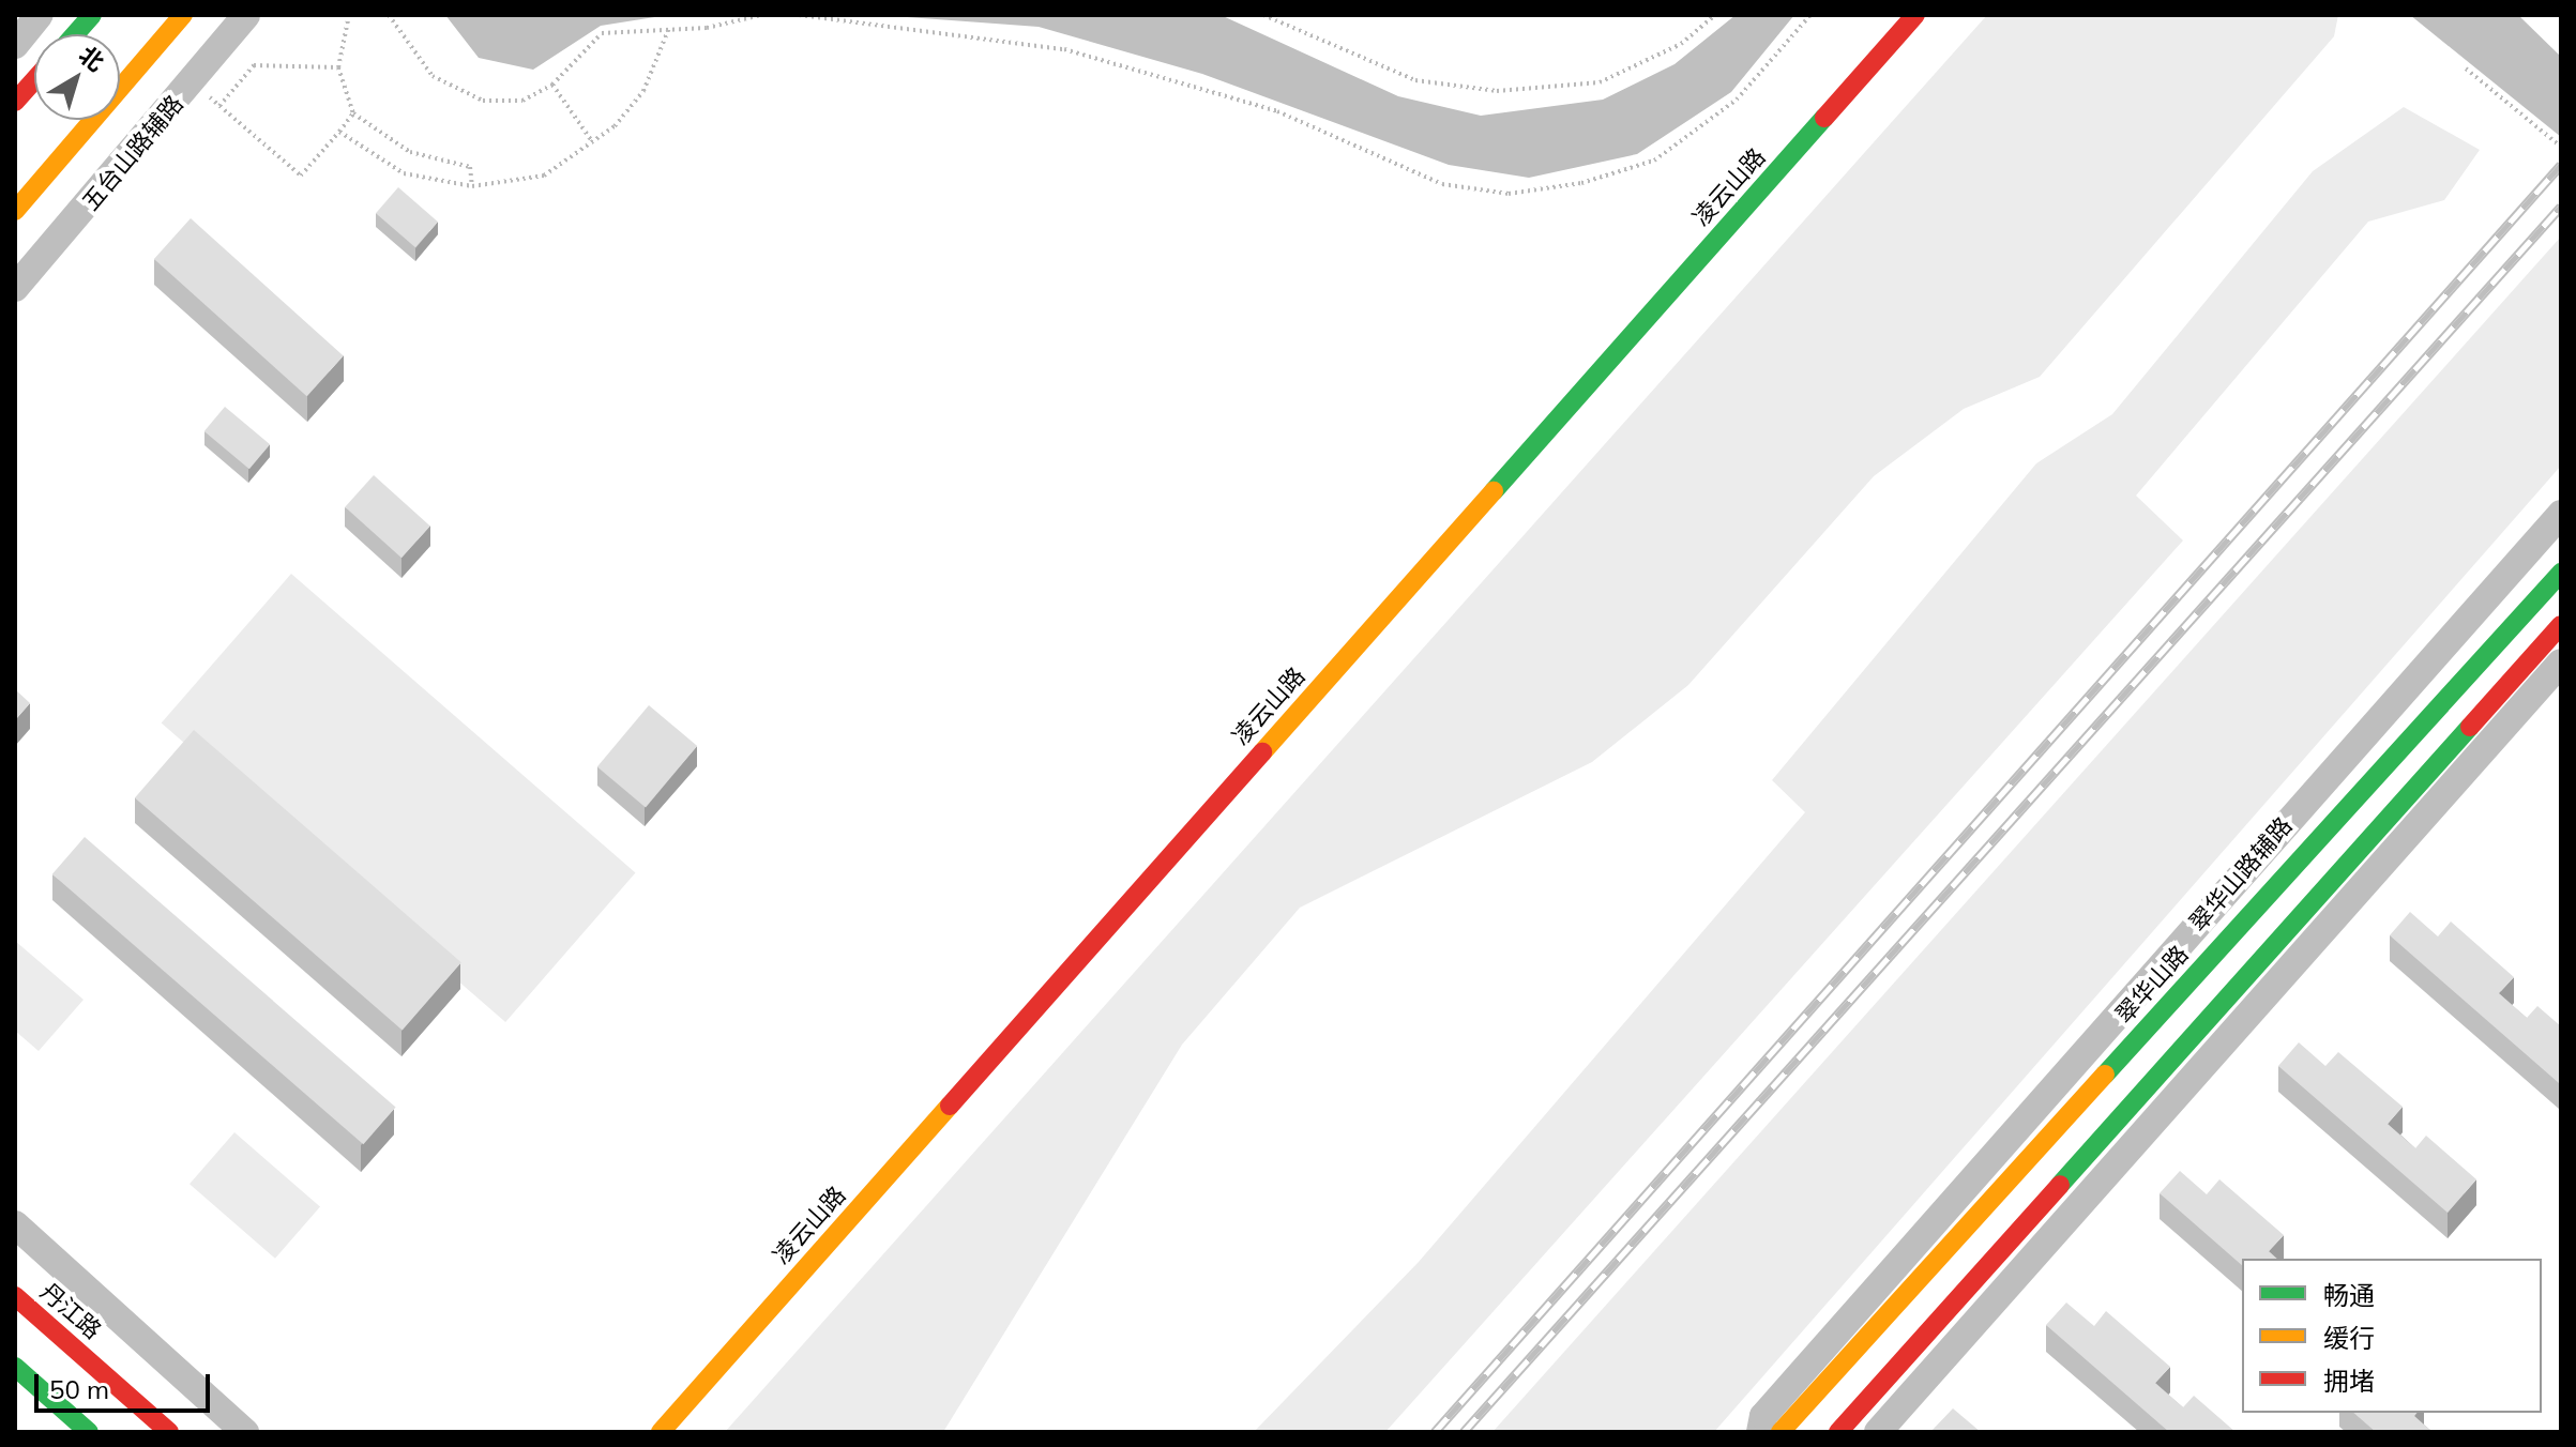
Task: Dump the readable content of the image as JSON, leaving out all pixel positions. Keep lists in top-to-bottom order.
{
  "streets": {
    "main road": ["凌云山路", "翠华山路", "丹江路"],
    "street": ["五台山路辅路", "翠华山路辅路"]
  },
  "legend": ["畅通", "缓行", "拥堵"],
  "scale_bar": "50 m",
  "north": "top right"
}
